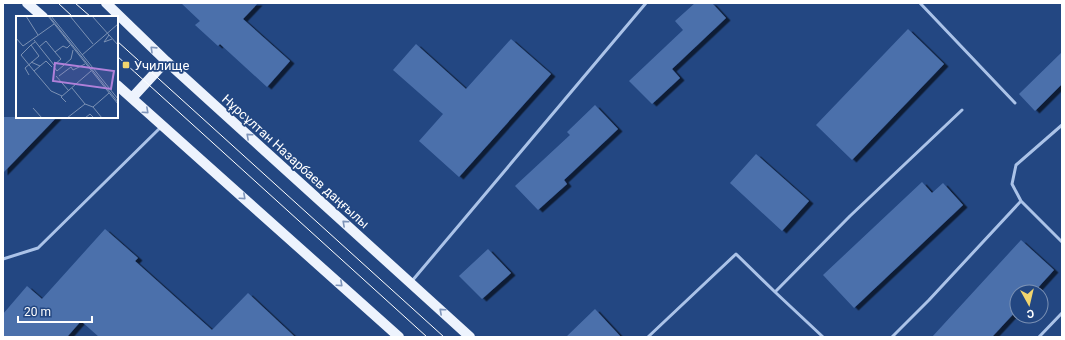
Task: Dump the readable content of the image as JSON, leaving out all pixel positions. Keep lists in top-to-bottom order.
{
  "streets": {
    "main road": ["Нұрсұлтан Назарбаев даңғылы"]
  },
  "places": {
    "transit": ["Училище"]
  },
  "scale_bar": "20 m",
  "north": "bottom"
}
